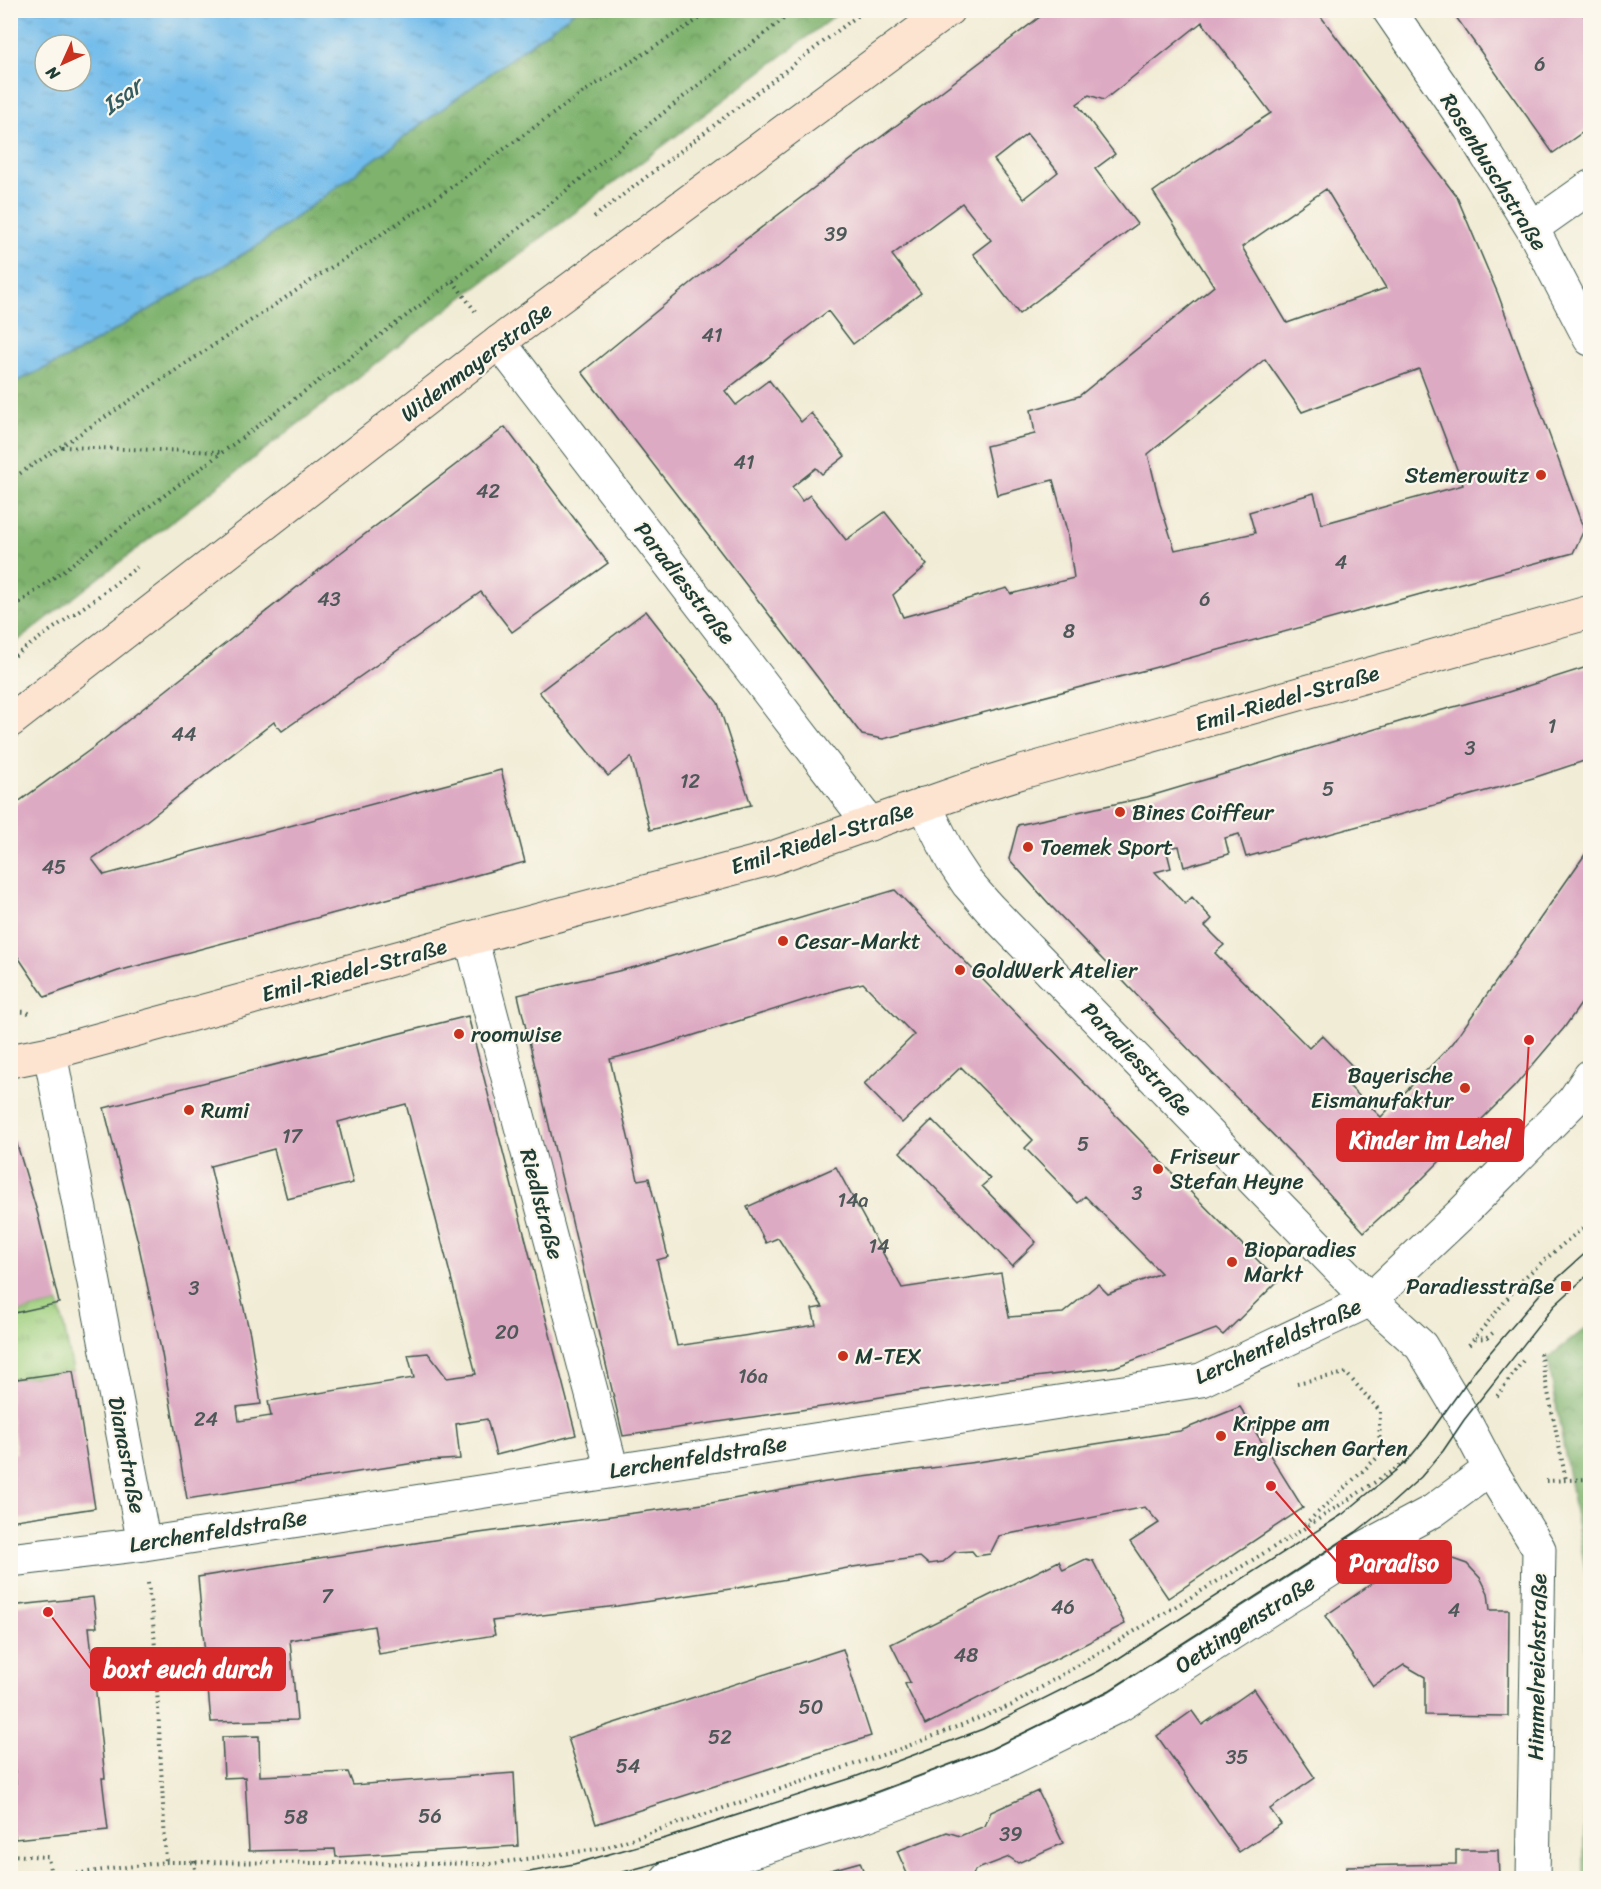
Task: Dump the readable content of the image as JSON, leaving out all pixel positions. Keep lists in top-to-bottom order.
{
  "streets": {
    "main road": ["Widenmayerstraße", "Emil-Riedel-Straße"],
    "street": [
      "Rosenbuschstraße",
      "Paradiesstraße",
      "Riedlstraße",
      "Lerchenfeldstraße",
      "Dianastraße",
      "Oettingenstraße",
      "Himmelreichstraße"
    ]
  },
  "crossings": [
    ["Widenmayerstraße", "Paradiesstraße"],
    ["Paradiesstraße", "Emil-Riedel-Straße"],
    ["Paradiesstraße", "Lerchenfeldstraße"],
    ["Emil-Riedel-Straße", "Riedlstraße"],
    ["Emil-Riedel-Straße", "Dianastraße"],
    ["Riedlstraße", "Lerchenfeldstraße"],
    ["Lerchenfeldstraße", "Dianastraße"],
    ["Oettingenstraße", "Himmelreichstraße"]
  ],
  "water": ["Isar"],
  "places": {
    "other": [
      "Stemerowitz",
      "Bines Coiffeur",
      "Toemek Sport",
      "Cesar-Markt",
      "GoldWerk Atelier",
      "roomwise",
      "Kinder im Lehel",
      "Bayerische Eismanufaktur",
      "Rumi",
      "Friseur Stefan Heyne",
      "Bioparadies Markt",
      "M-TEX",
      "Krippe am Englischen Garten",
      "Paradiso",
      "boxt euch durch"
    ],
    "transit": ["Paradiesstraße"]
  },
  "house_numbers": [
    "6",
    "39",
    "41",
    "41",
    "42",
    "4",
    "43",
    "6",
    "8",
    "1",
    "44",
    "3",
    "12",
    "5",
    "45",
    "17",
    "5",
    "3",
    "14a",
    "14",
    "3",
    "20",
    "16a",
    "24",
    "7",
    "46",
    "4",
    "48",
    "50",
    "52",
    "35",
    "54",
    "56",
    "58",
    "39"
  ],
  "north": "bottom left"
}
